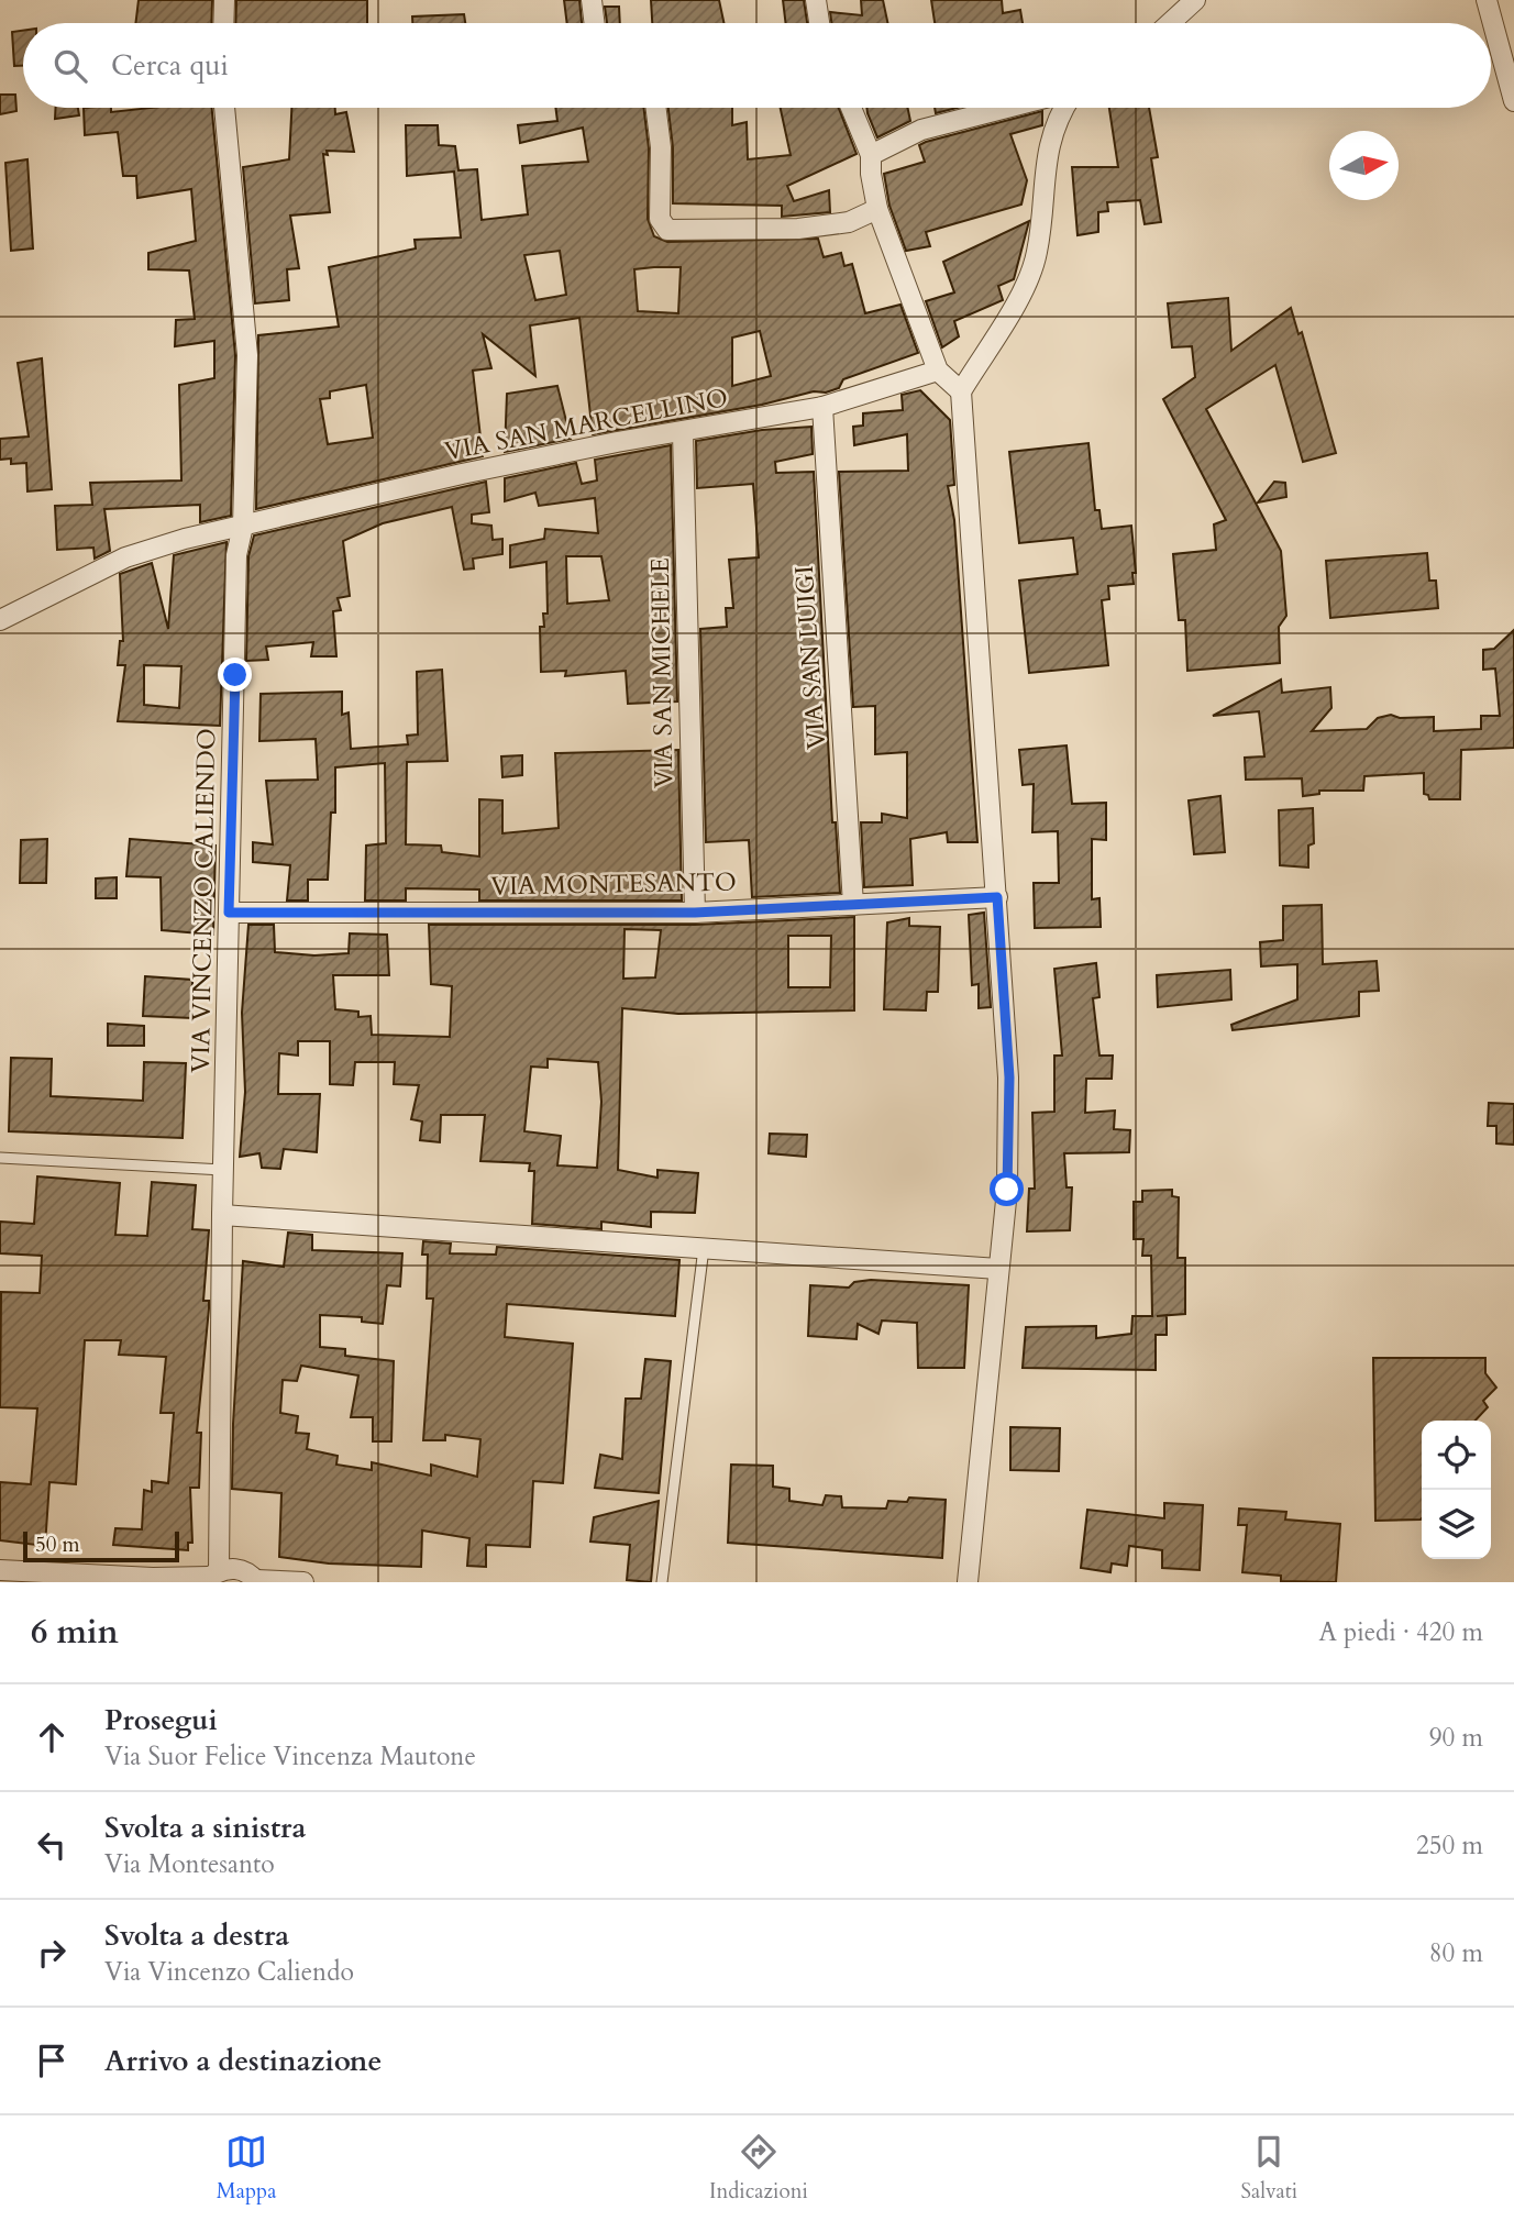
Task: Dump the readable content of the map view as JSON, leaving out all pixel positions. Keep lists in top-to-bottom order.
{
  "streets": {
    "street": [
      "VIA SAN MARCELLINO",
      "VIA SAN LUIGI",
      "VIA SAN MICHELE",
      "VIA MONTESANTO",
      "VIA VINCENZO CALIENDO"
    ]
  },
  "crossings": [
    ["VIA SAN MARCELLINO", "VIA SAN LUIGI"],
    ["VIA SAN MARCELLINO", "VIA SAN MICHELE"],
    ["VIA SAN MARCELLINO", "VIA VINCENZO CALIENDO"],
    ["VIA SAN LUIGI", "VIA MONTESANTO"],
    ["VIA SAN MICHELE", "VIA MONTESANTO"],
    ["VIA MONTESANTO", "VIA VINCENZO CALIENDO"]
  ],
  "scale_bar": "50 m",
  "north": "right",
  "page": {
    "search": "Cerca qui",
    "scale": "50 m",
    "heading": ["6 min", "A piedi · 420 m"],
    "list": [
      ["Prosegui", "Via Suor Felice Vincenza Mautone", "90 m"],
      ["Svolta a sinistra", "Via Montesanto", "250 m"],
      ["Svolta a destra", "Via Vincenzo Caliendo", "80 m"],
      "Arrivo a destinazione"
    ],
    "nav": ["Mappa", "Indicazioni", "Salvati"]
  }
}
